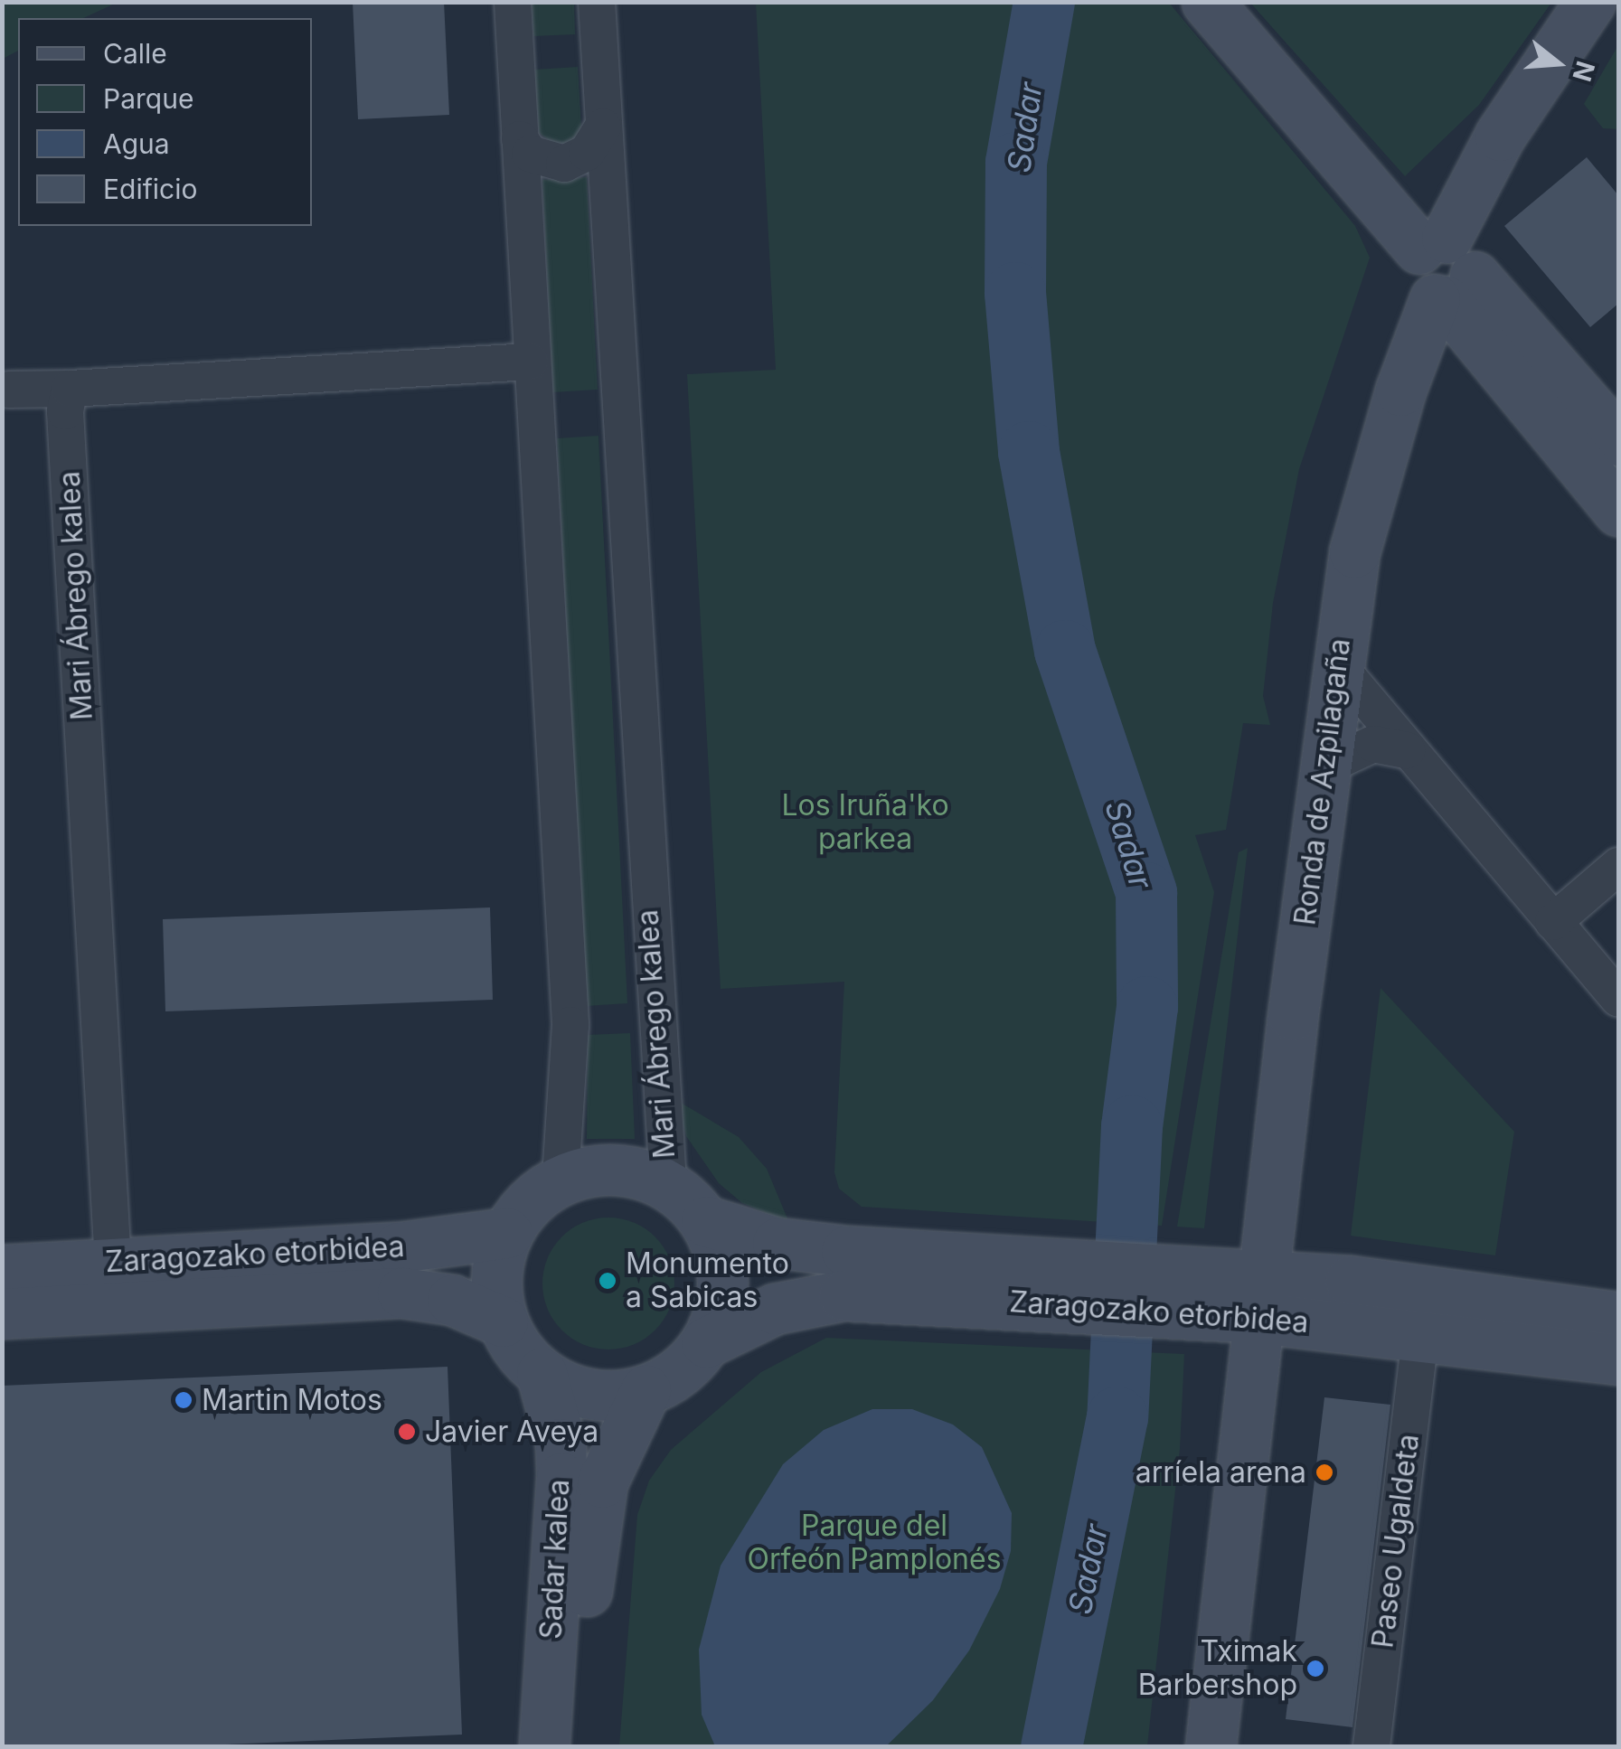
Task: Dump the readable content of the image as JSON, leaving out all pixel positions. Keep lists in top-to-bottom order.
{
  "streets": {
    "main road": ["Ronda de Azpilagaña", "Zaragozako etorbidea", "Sadar kalea"],
    "street": ["Mari Ábrego kalea", "Paseo Ugaldeta"]
  },
  "crossings": [
    ["Mari Ábrego kalea", "Zaragozako etorbidea"],
    ["Mari Ábrego kalea", "Sadar kalea"],
    ["Ronda de Azpilagaña", "Zaragozako etorbidea"],
    ["Zaragozako etorbidea", "Paseo Ugaldeta"],
    ["Zaragozako etorbidea", "Sadar kalea"]
  ],
  "water": ["Sadar"],
  "parks": ["Los Iruña'ko parkea", "Parque del Orfeón Pamplonés"],
  "places": [
    "Monumento a Sabicas",
    "Martin Motos",
    "Javier Aveya",
    "arríela arena",
    "Tximak Barbershop"
  ],
  "legend": [
    "Calle",
    "Parque",
    "Agua",
    "Edificio"
  ],
  "north": "right"
}
